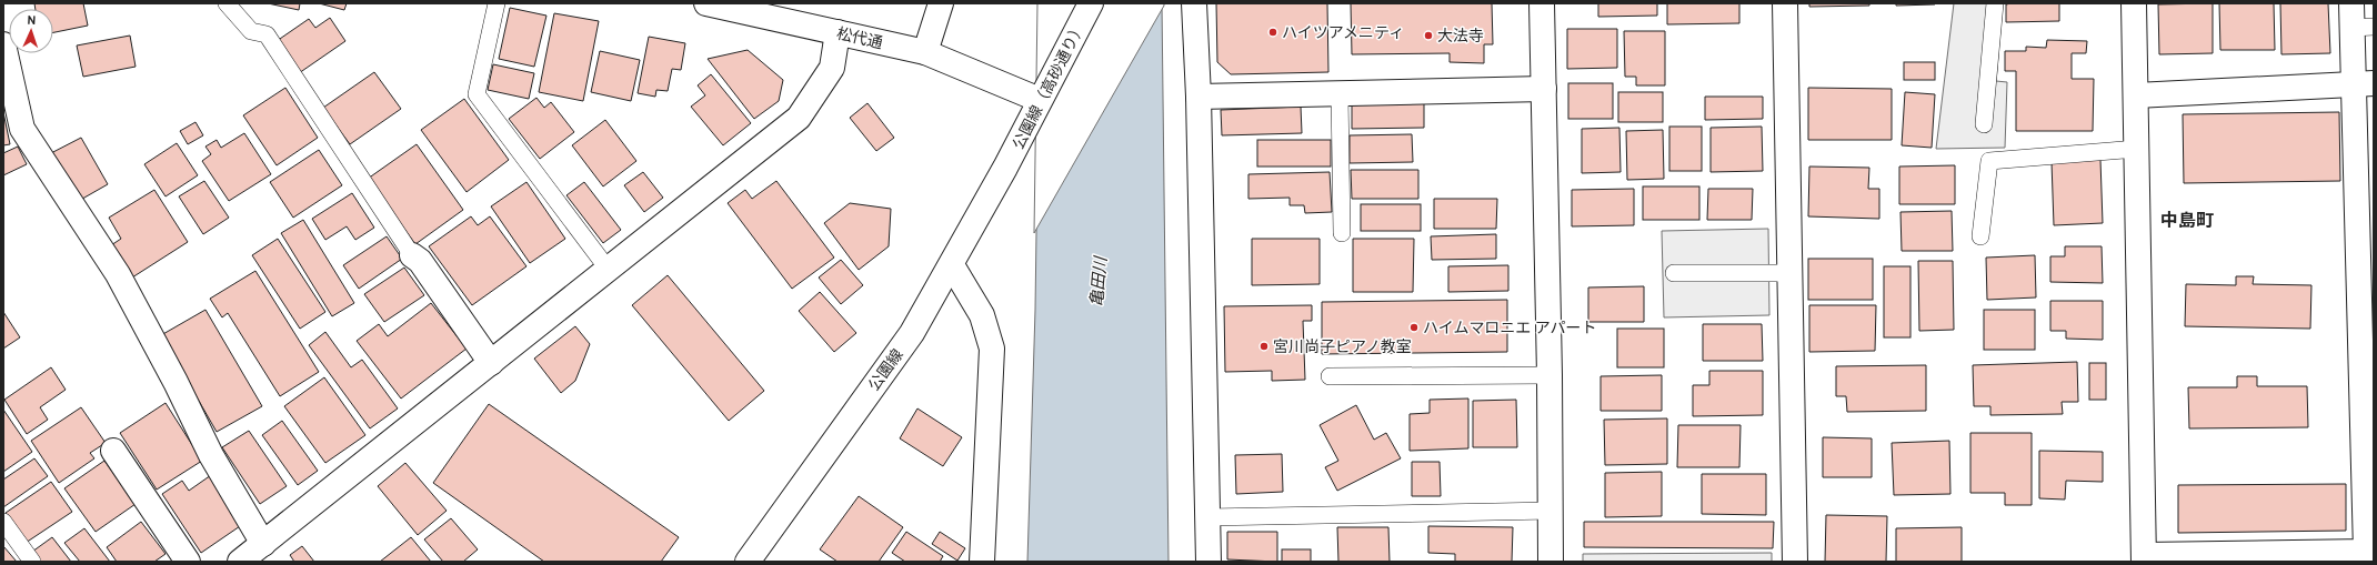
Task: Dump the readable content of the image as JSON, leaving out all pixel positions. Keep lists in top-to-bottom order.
{
  "streets": {
    "street": ["松代通", "公園線（高砂通り）", "公園線"]
  },
  "crossings": [
    ["松代通", "公園線（高砂通り）"],
    ["公園線（高砂通り）", "公園線"]
  ],
  "districts": ["中島町"],
  "water": ["亀田川"],
  "places": [
    "ハイツアメニティ",
    "大法寺",
    "ハイムマロニエ アパート",
    "宮川尚子ピアノ教室"
  ],
  "north": "top"
}
